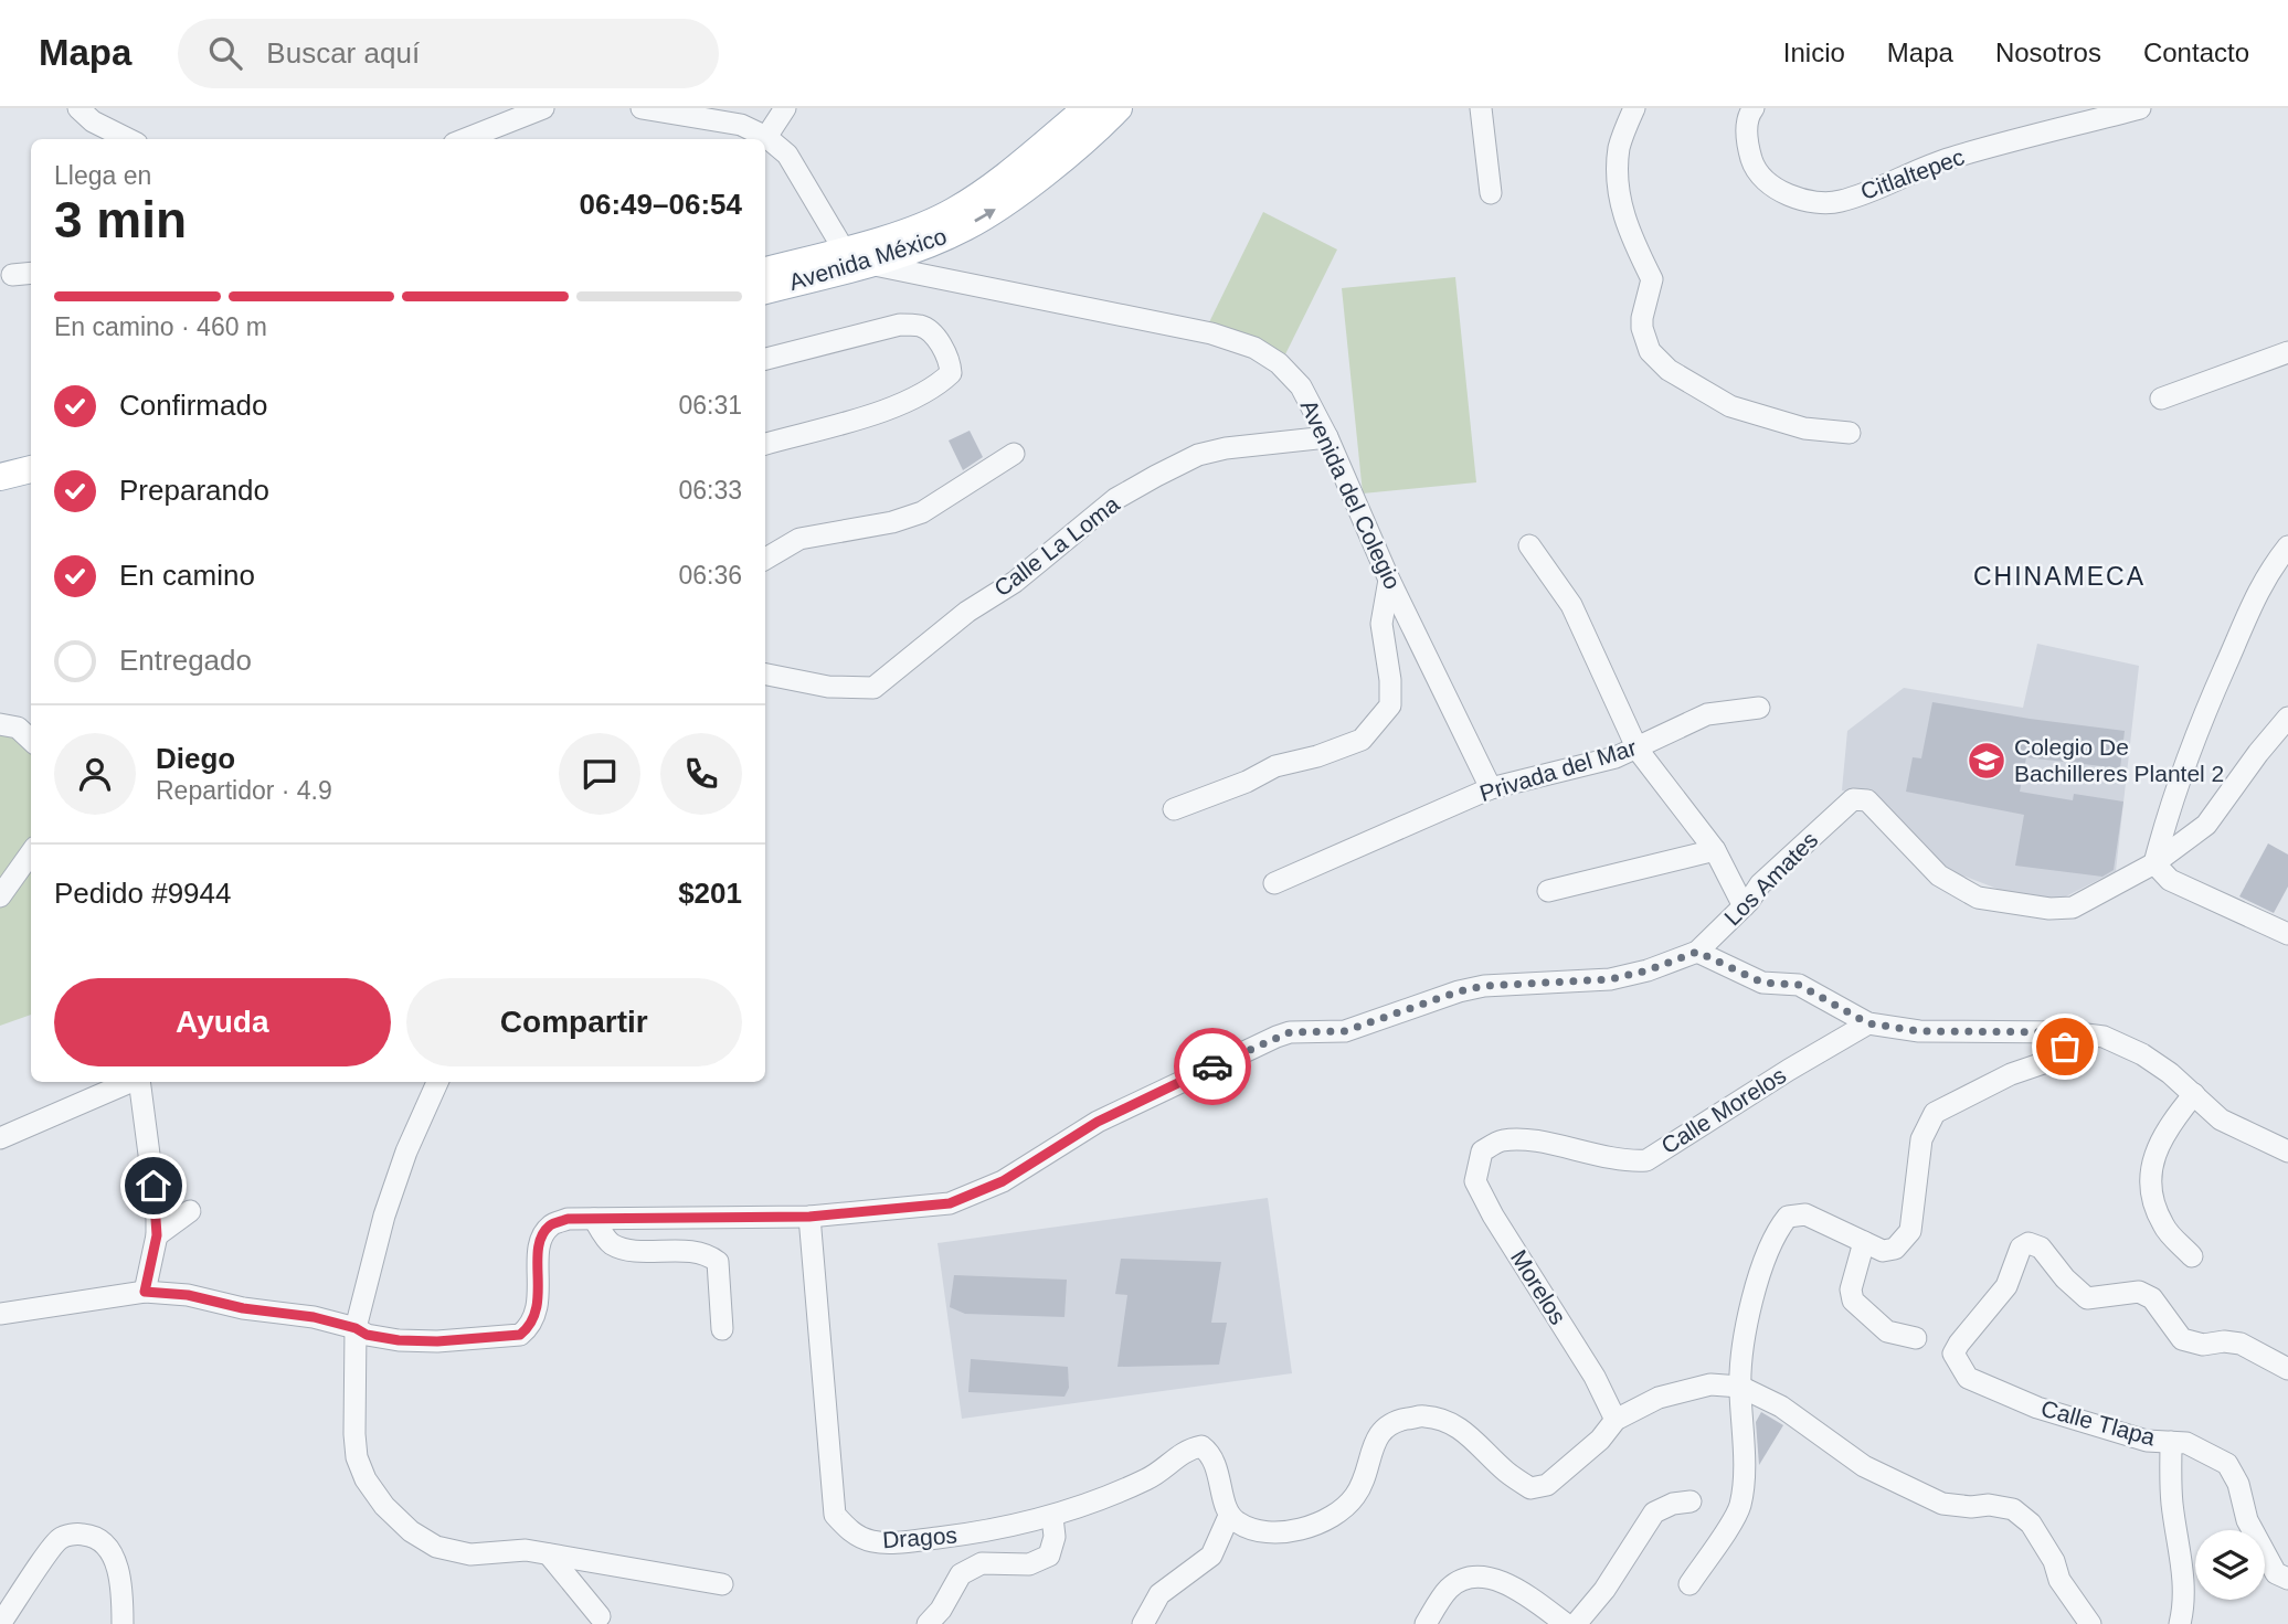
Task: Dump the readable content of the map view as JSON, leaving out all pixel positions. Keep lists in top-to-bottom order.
{
  "streets": {
    "main road": ["Avenida México"],
    "street": [
      "Citlaltepec",
      "Avenida del Colegio",
      "Calle La Loma",
      "Privada del Mar",
      "Los Amates",
      "Calle Morelos",
      "Morelos",
      "Calle Tlapa",
      "Dragos"
    ]
  },
  "crossings": [
    ["Avenida México", "Avenida del Colegio"],
    ["Avenida del Colegio", "Calle La Loma"],
    ["Avenida del Colegio", "Privada del Mar"],
    ["Los Amates", "Dragos"],
    ["Calle Morelos", "Morelos"]
  ],
  "districts": ["CHINAMECA"],
  "places": {
    "school or university": ["Colegio De Bachilleres Plantel 2"]
  },
  "page": {
    "header": "Mapa",
    "search": "Buscar aquí",
    "nav": [
      "Inicio",
      "Mapa",
      "Nosotros",
      "Contacto"
    ],
    "heading": ["3 min", "Llega en", "06:49–06:54"],
    "panel": [
      "Diego",
      "Repartidor · 4.9",
      "Pedido #9944",
      "$201"
    ],
    "bar": "En camino · 460 m",
    "list": [
      ["Confirmado", "06:31"],
      ["Preparando", "06:33"],
      ["En camino", "06:36"],
      "Entregado"
    ],
    "buttons": ["Ayuda", "Compartir"]
  }
}
